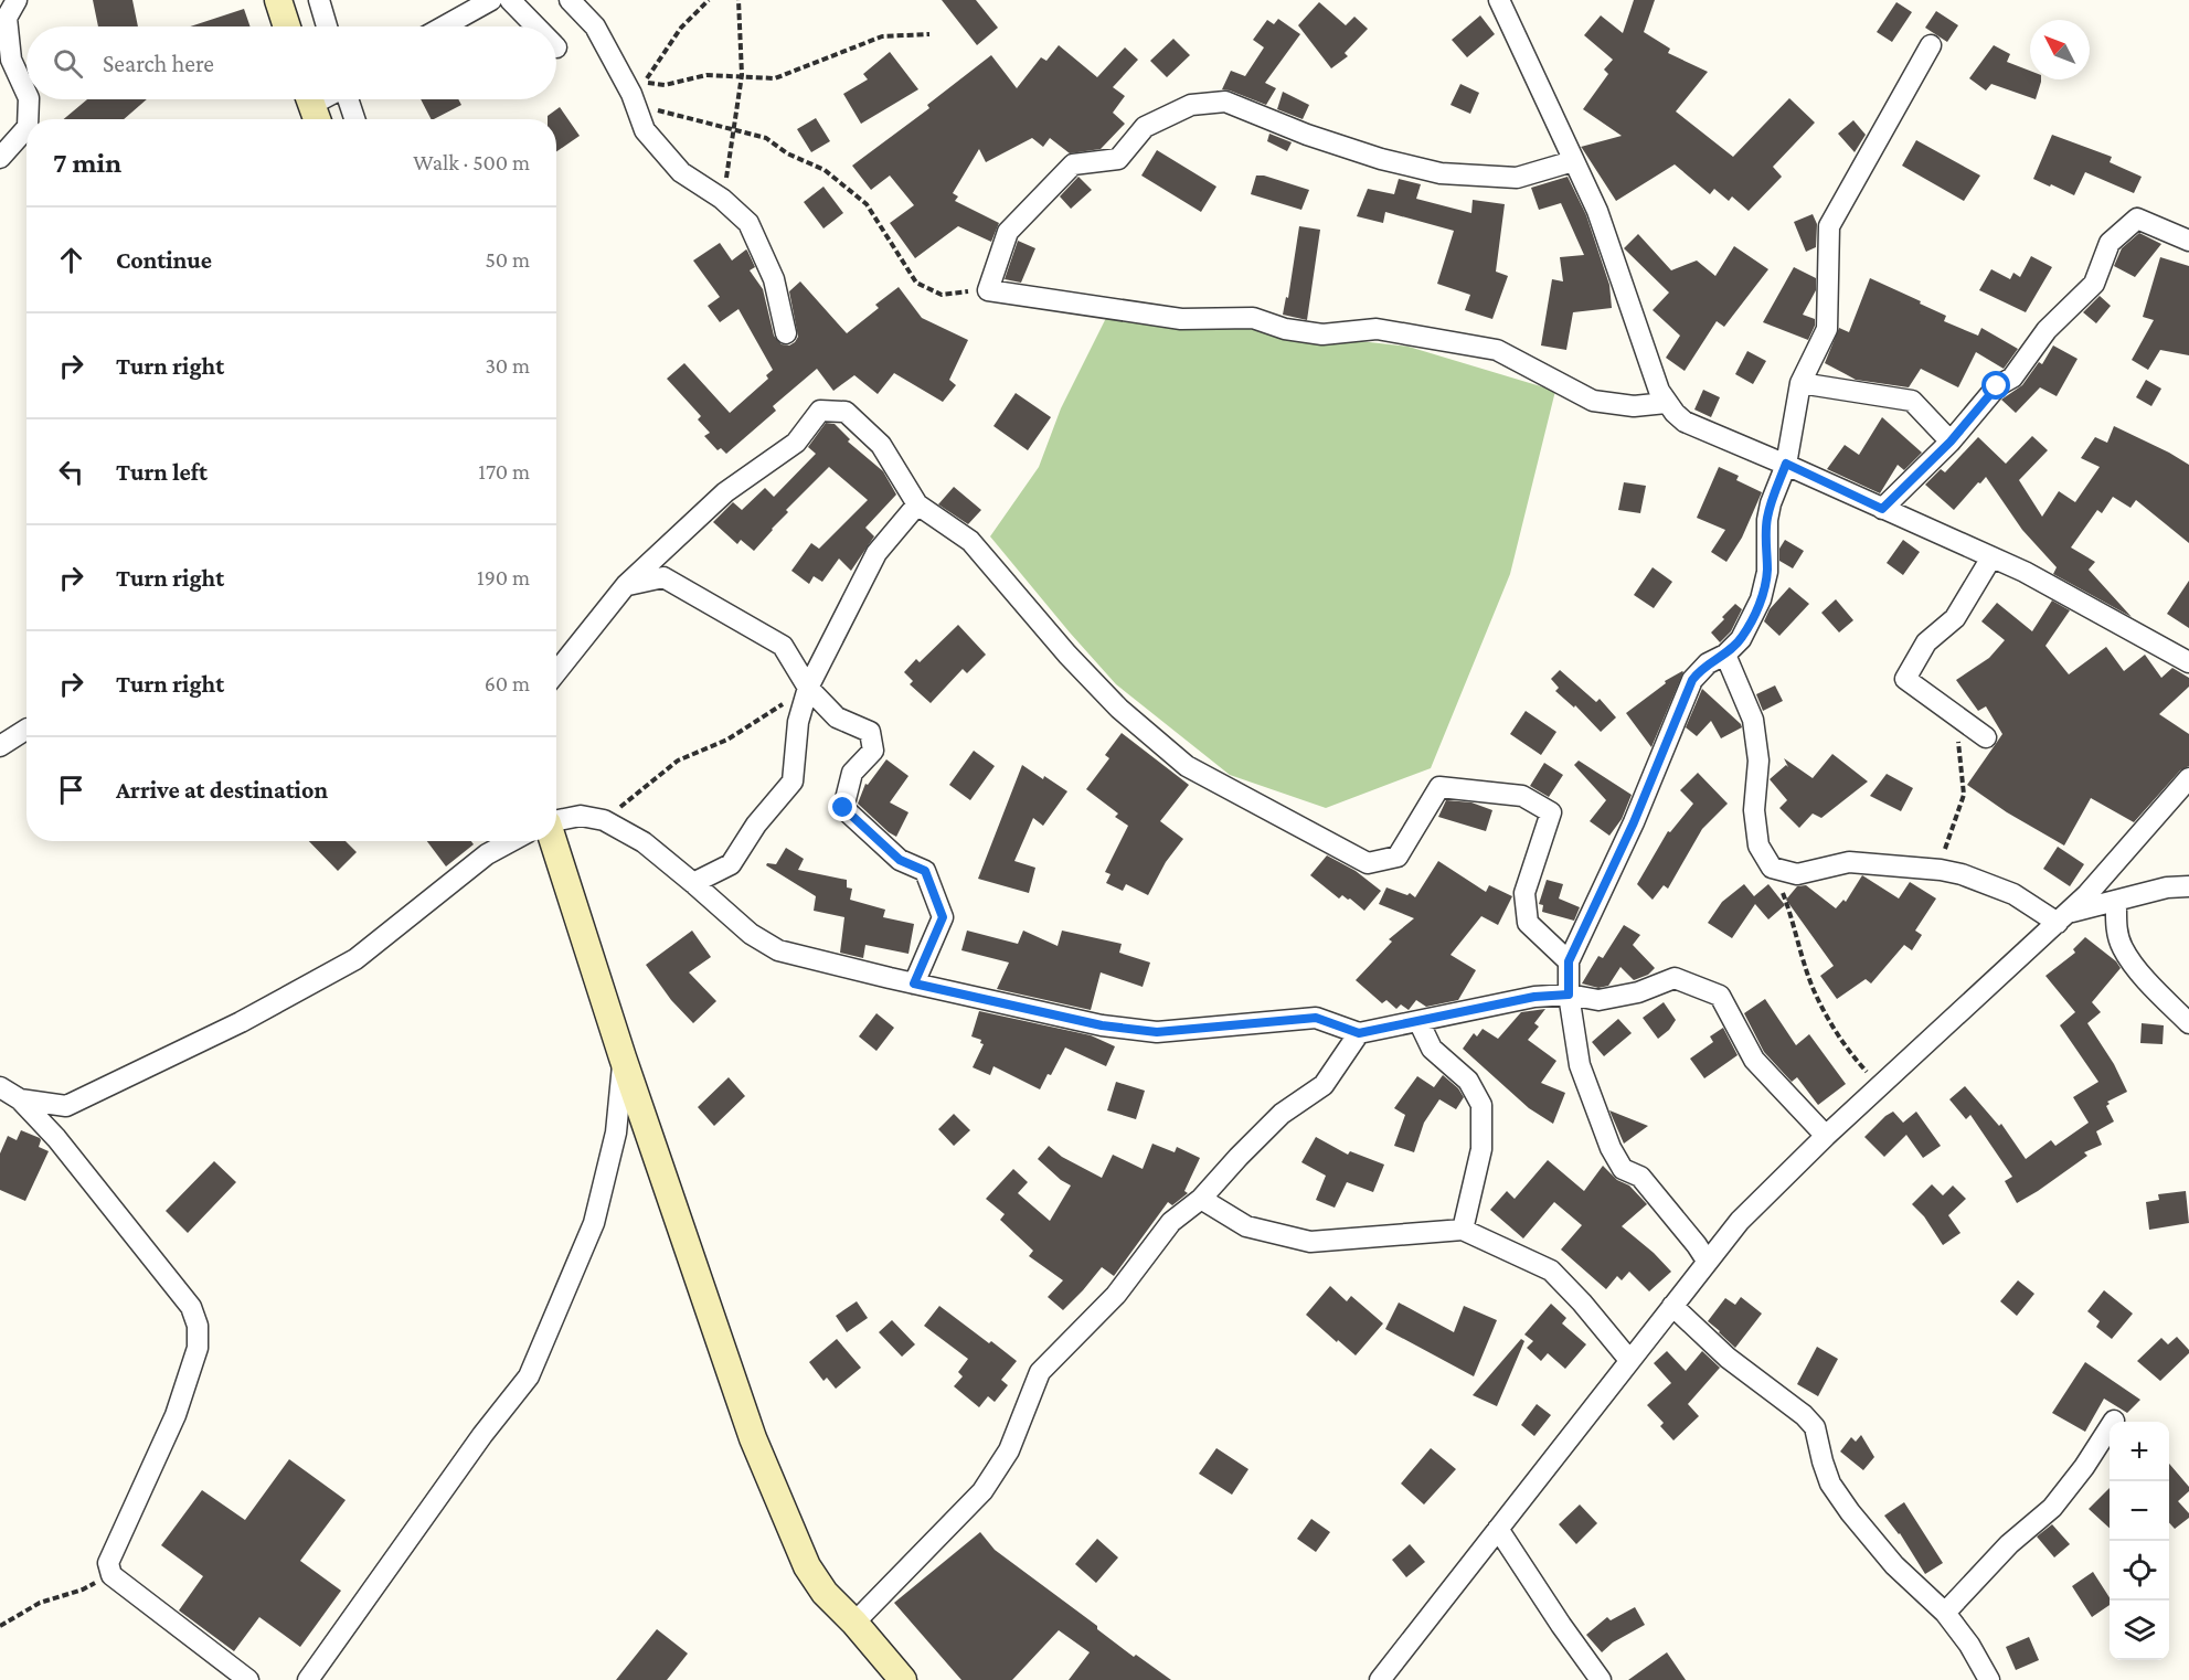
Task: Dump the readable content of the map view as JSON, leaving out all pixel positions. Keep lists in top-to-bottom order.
{
  "north": "top left",
  "page": {
    "search": "Search here",
    "heading": ["7 min", "Walk · 500 m"],
    "list": [
      ["Continue", "50 m"],
      ["Turn right", "30 m"],
      ["Turn left", "170 m"],
      ["Turn right", "190 m"],
      ["Turn right", "60 m"],
      "Arrive at destination"
    ],
    "map_buttons": ["+", "−"]
  }
}
